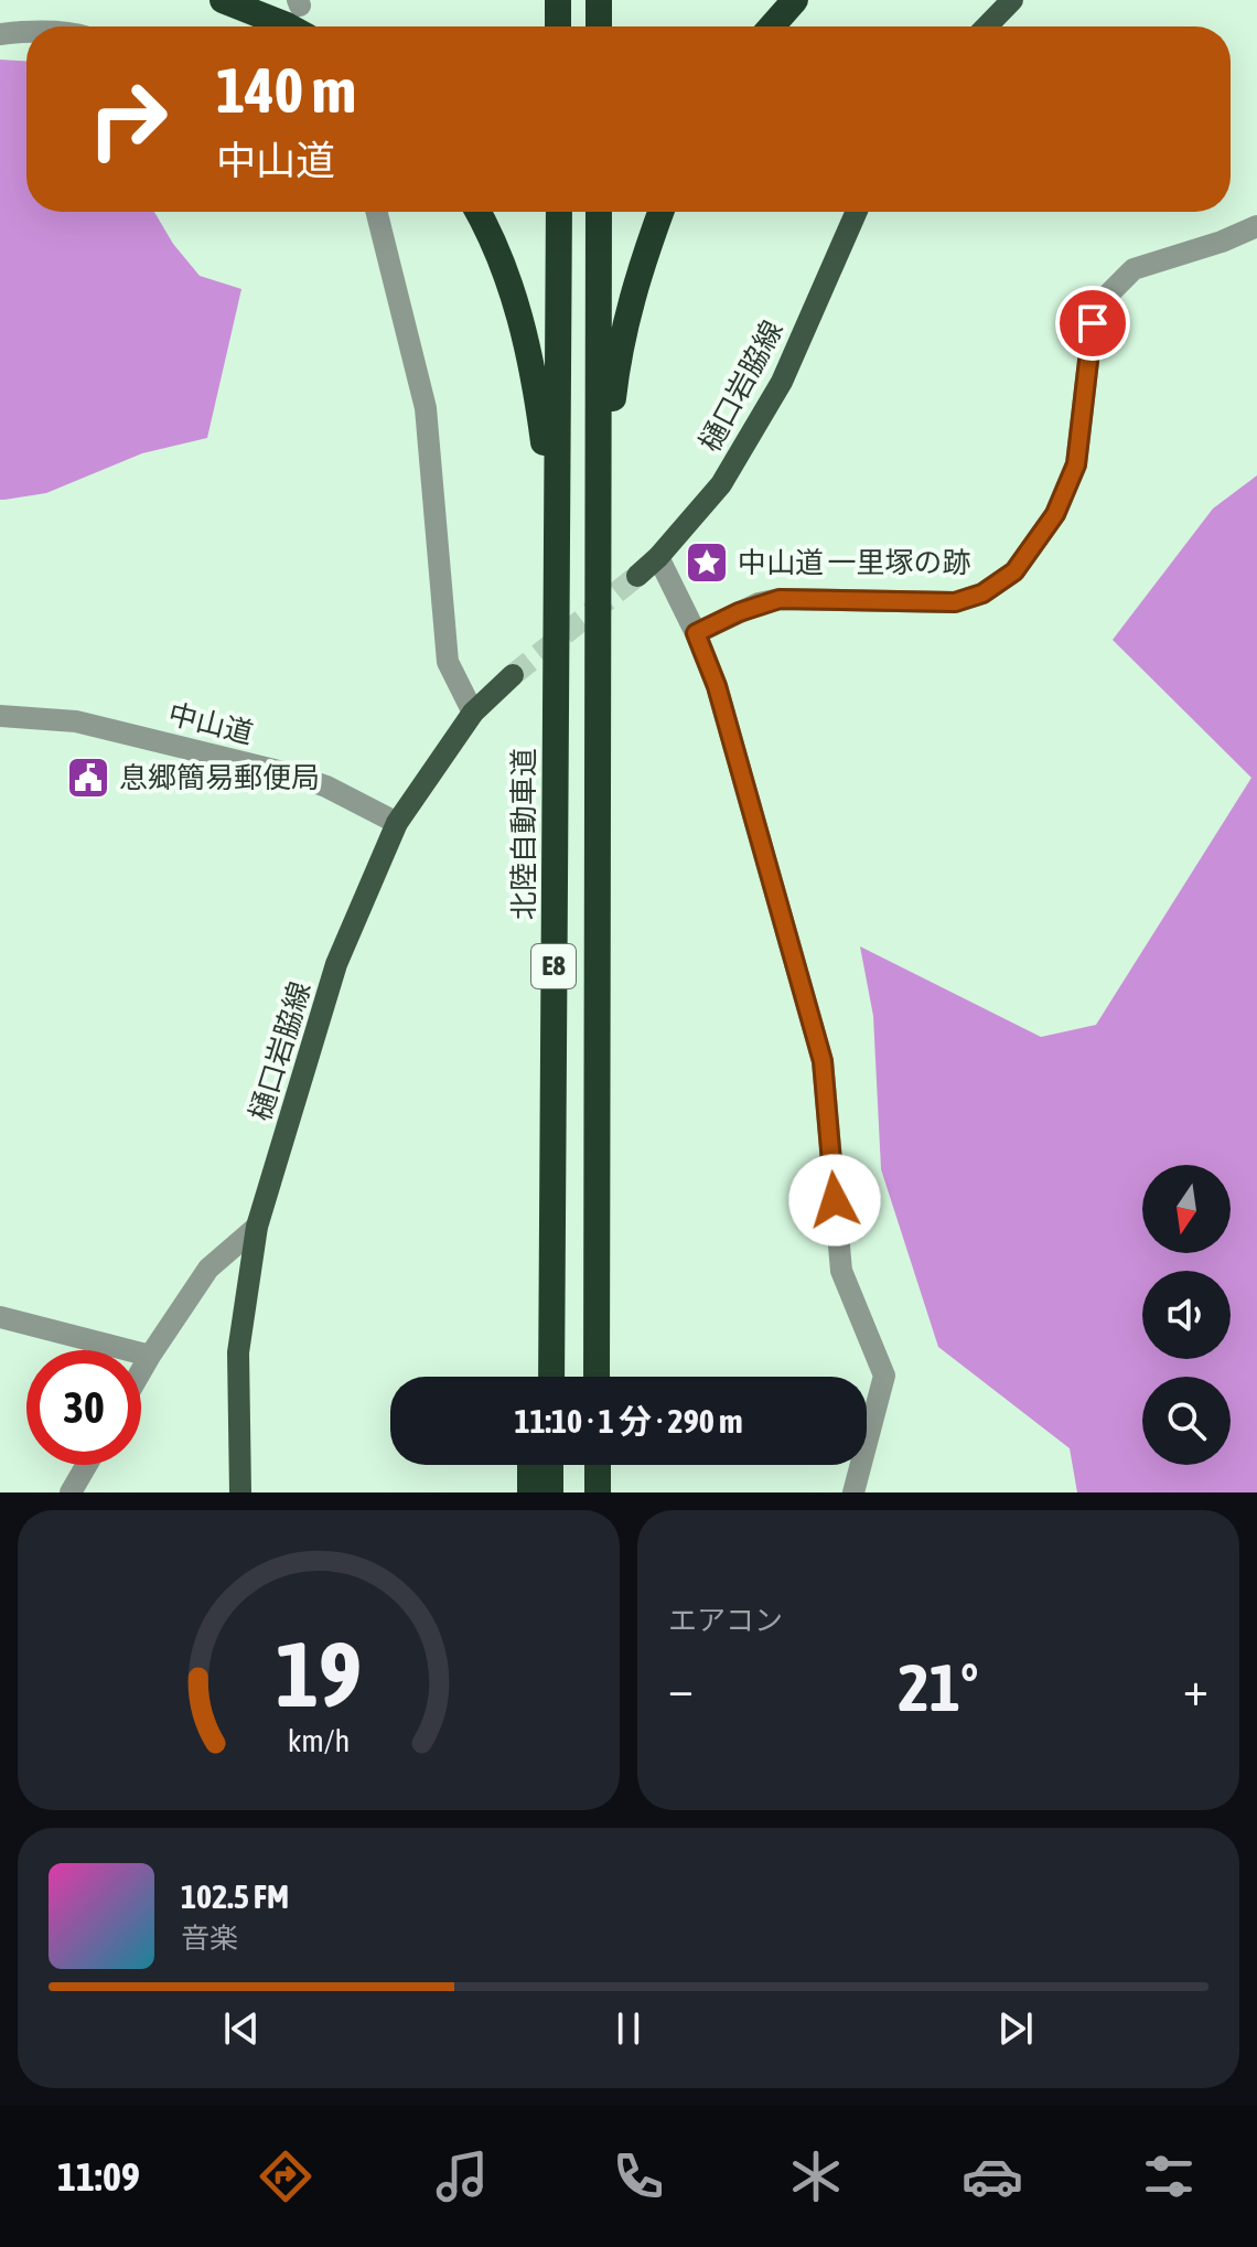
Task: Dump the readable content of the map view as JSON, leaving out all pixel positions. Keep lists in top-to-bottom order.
{
  "streets": {
    "highway": ["北陸自動車道", "E8"],
    "main road": ["樋口岩脇線"],
    "street": ["中山道"]
  },
  "crossings": [
    ["樋口岩脇線", "中山道"]
  ],
  "places": {
    "place": ["中山道 一里塚の跡"],
    "public building": ["息郷簡易郵便局"]
  },
  "north": "bottom",
  "page": {
    "turn": ["140 m", "中山道"],
    "limit": "30",
    "trip": "11:10 · 1 分 · 290 m",
    "tile": "エアコン",
    "heat": ["−", "21°", "+"],
    "song": ["102.5 FM", "音楽"],
    "tabs": "11:09",
    "gauge": ["19", "km/h"]
  }
}
